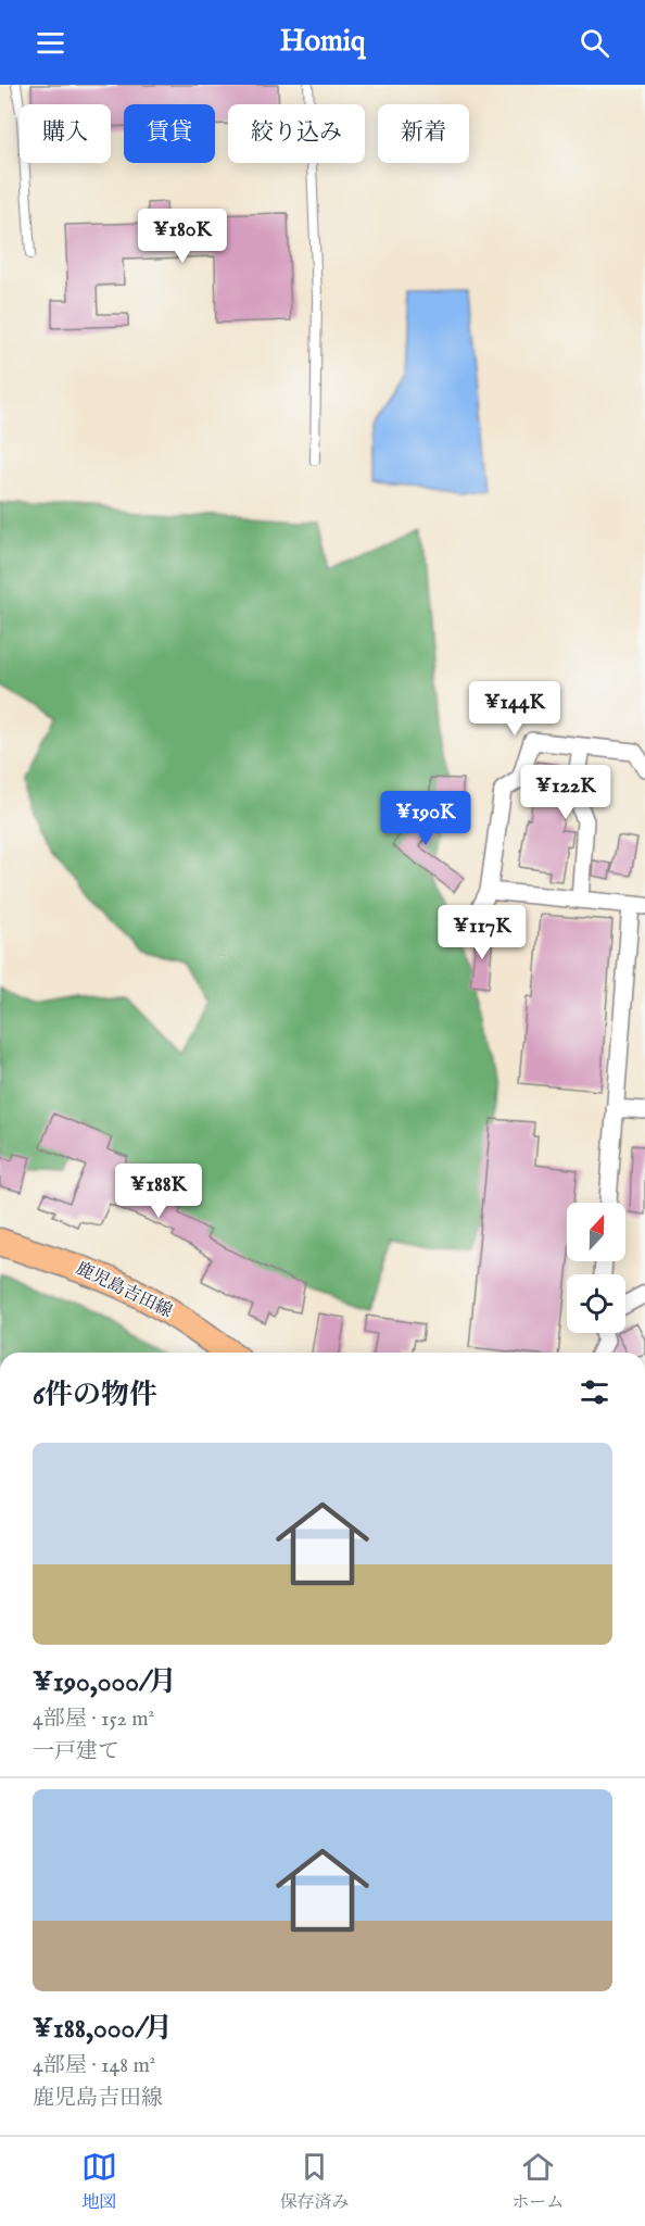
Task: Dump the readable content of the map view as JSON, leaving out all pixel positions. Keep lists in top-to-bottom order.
{
  "streets": {
    "main road": ["鹿児島吉田線"]
  },
  "north": "top",
  "page": {
    "header": "Homiq",
    "chip": [
      "購入",
      "賃貸",
      "絞り込み",
      "新着"
    ],
    "price": [
      "¥180K",
      "¥144K",
      "¥122K",
      "¥190K",
      "¥117K",
      "¥188K"
    ],
    "heading": "6件の物件",
    "list": [
      {
        "name": "¥190,000/月",
        "note": "4部屋 · 152 m² · 一戸建て"
      },
      {
        "name": "¥188,000/月",
        "note": "4部屋 · 148 m² · 鹿児島吉田線"
      }
    ],
    "tabs": ["地図", "保存済み", "ホーム"]
  }
}
